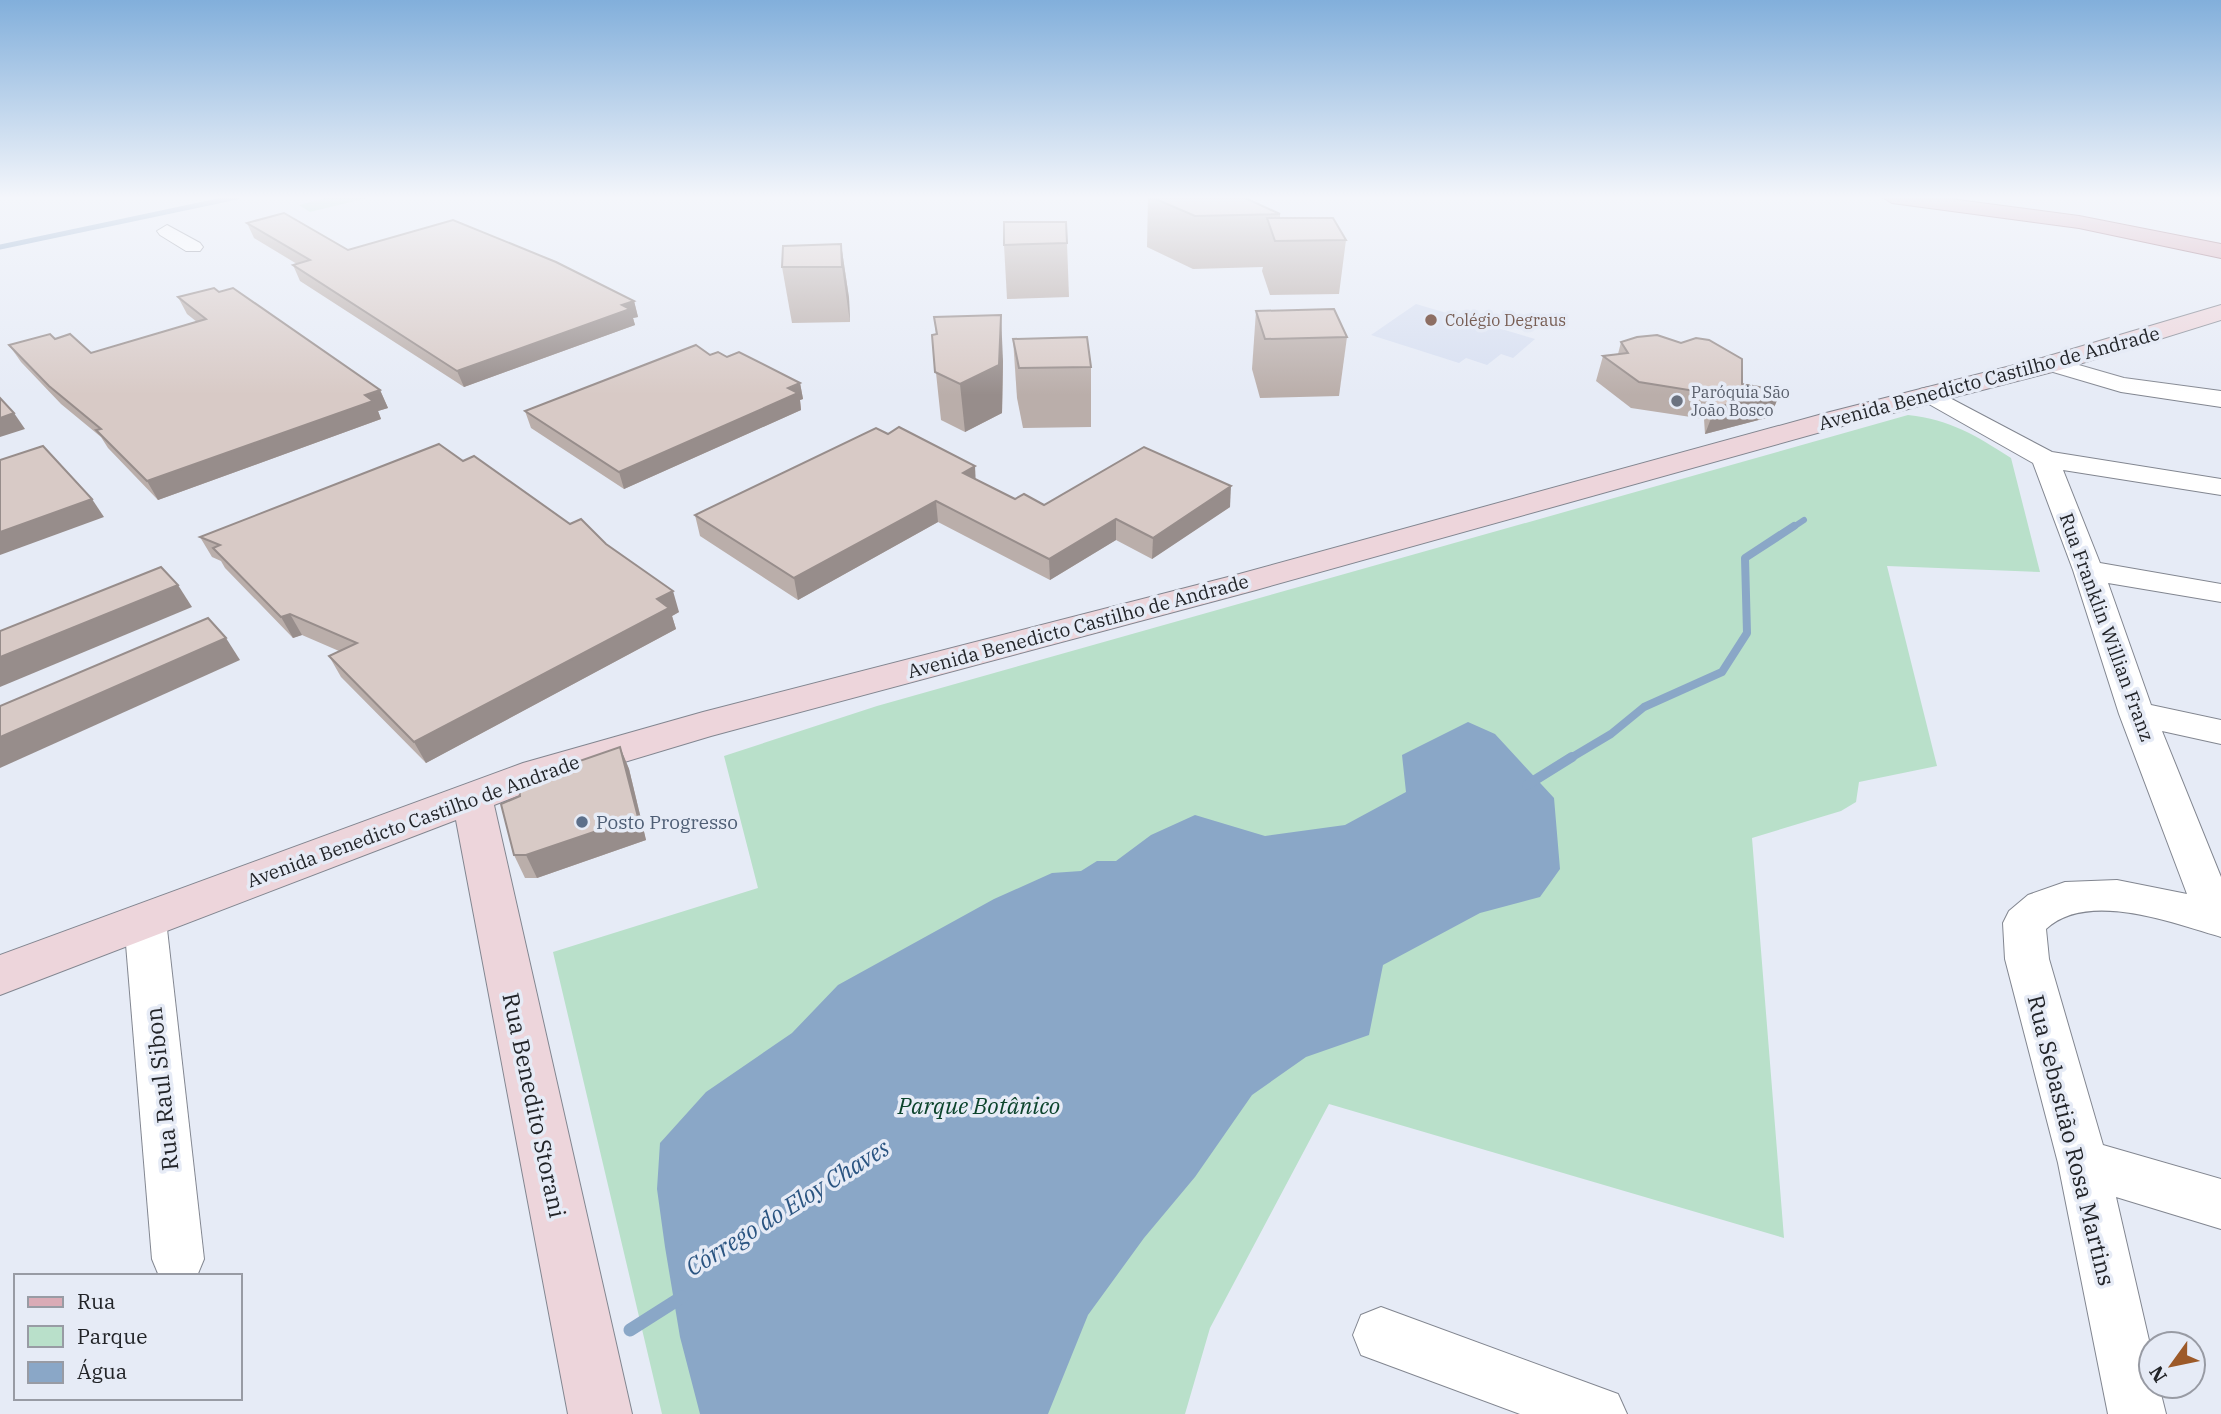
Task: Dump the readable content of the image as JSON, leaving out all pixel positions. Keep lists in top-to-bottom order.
{
  "streets": {
    "main road": ["Avenida Benedicto Castilho de Andrade", "Rua Benedito Storani"],
    "street": ["Rua Franklin Willian Franz", "Rua Raul Sibon", "Rua Sebastião Rosa Martins"]
  },
  "crossings": [
    ["Avenida Benedicto Castilho de Andrade", "Rua Raul Sibon"],
    ["Avenida Benedicto Castilho de Andrade", "Rua Benedito Storani"],
    ["Rua Franklin Willian Franz", "Rua Sebastião Rosa Martins"]
  ],
  "water": ["Córrego do Eloy Chaves"],
  "parks": ["Parque Botânico"],
  "places": ["Colégio Degraus", "Paróquia São João Bosco", "Posto Progresso"],
  "legend": ["Rua", "Parque", "Água"],
  "north": "bottom left"
}
